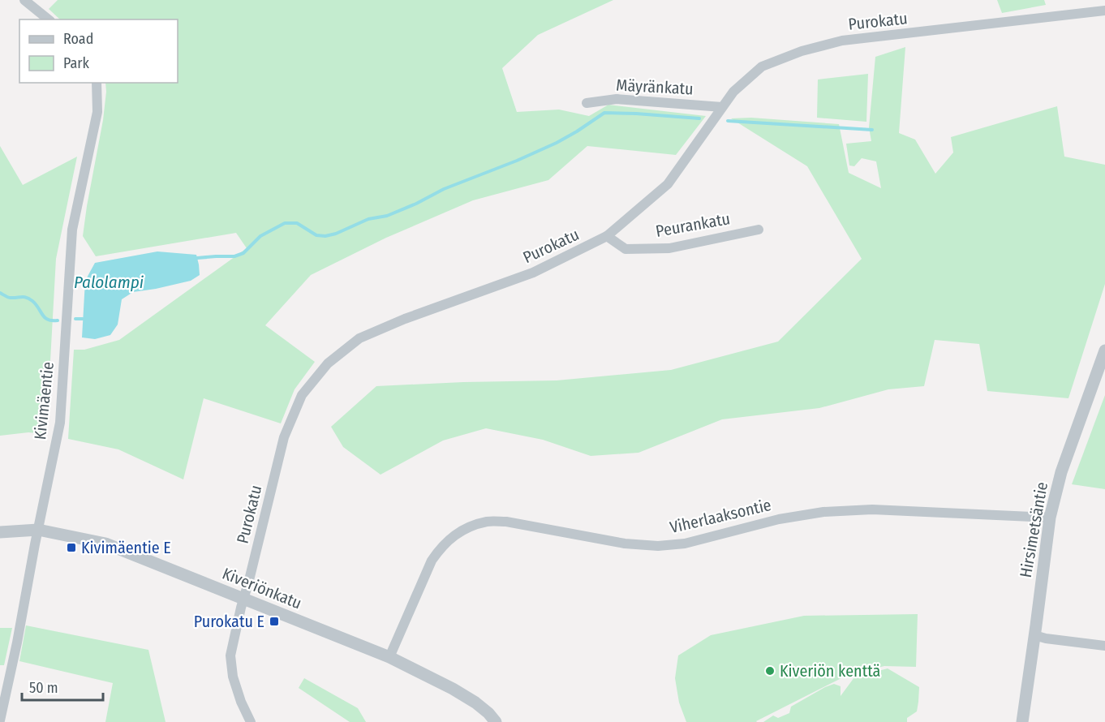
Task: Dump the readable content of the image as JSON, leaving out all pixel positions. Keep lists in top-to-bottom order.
{
  "streets": {
    "street": [
      "Purokatu",
      "Mäyränkatu",
      "Peurankatu",
      "Kivimäentie",
      "Viherlaaksontie",
      "Hirsimetsäntie",
      "Kiveriönkatu"
    ]
  },
  "crossings": [
    ["Purokatu", "Mäyränkatu"],
    ["Purokatu", "Peurankatu"],
    ["Purokatu", "Kiveriönkatu"],
    ["Kivimäentie", "Kiveriönkatu"],
    ["Viherlaaksontie", "Hirsimetsäntie"],
    ["Viherlaaksontie", "Kiveriönkatu"]
  ],
  "water": ["Palolampi"],
  "places": {
    "transit": ["Kivimäentie E", "Purokatu E"],
    "other": ["Kiveriön kenttä"]
  },
  "legend": ["Road", "Park"],
  "scale_bar": "50 m"
}
